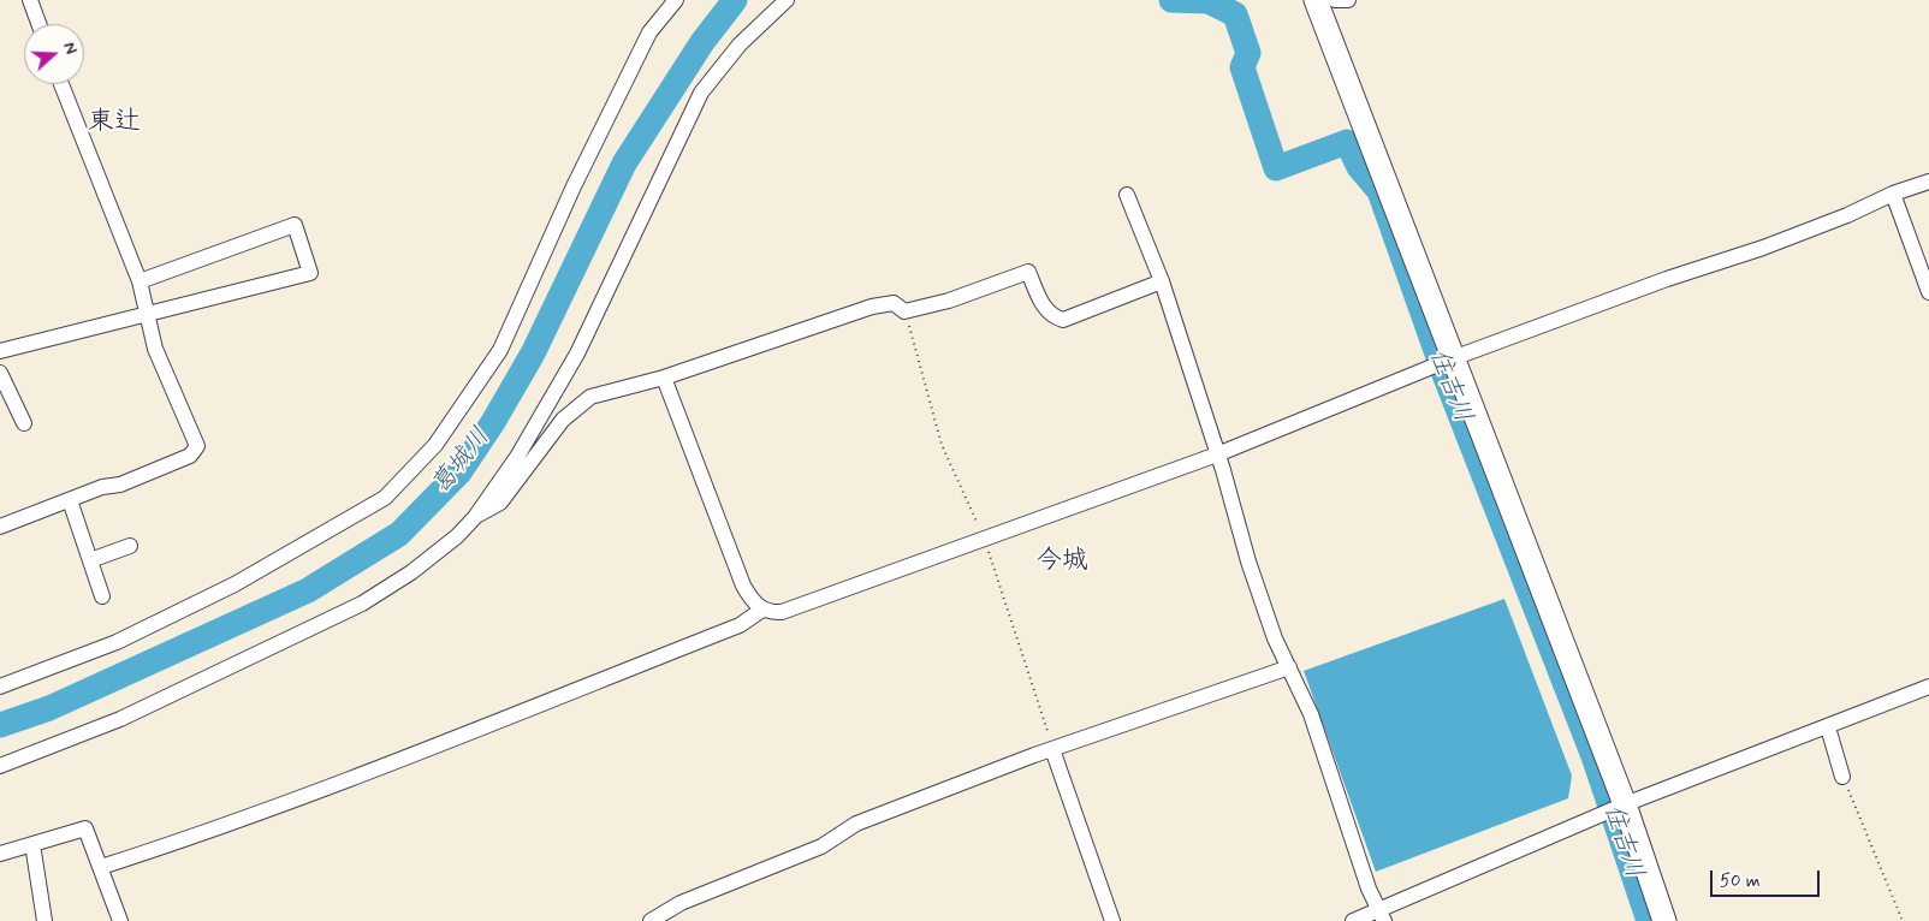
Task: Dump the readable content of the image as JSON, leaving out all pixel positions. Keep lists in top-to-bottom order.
{
  "districts": ["東辻", "今城"],
  "water": ["住吉川", "葛城川"],
  "scale_bar": "50 m",
  "north": "right"
}
